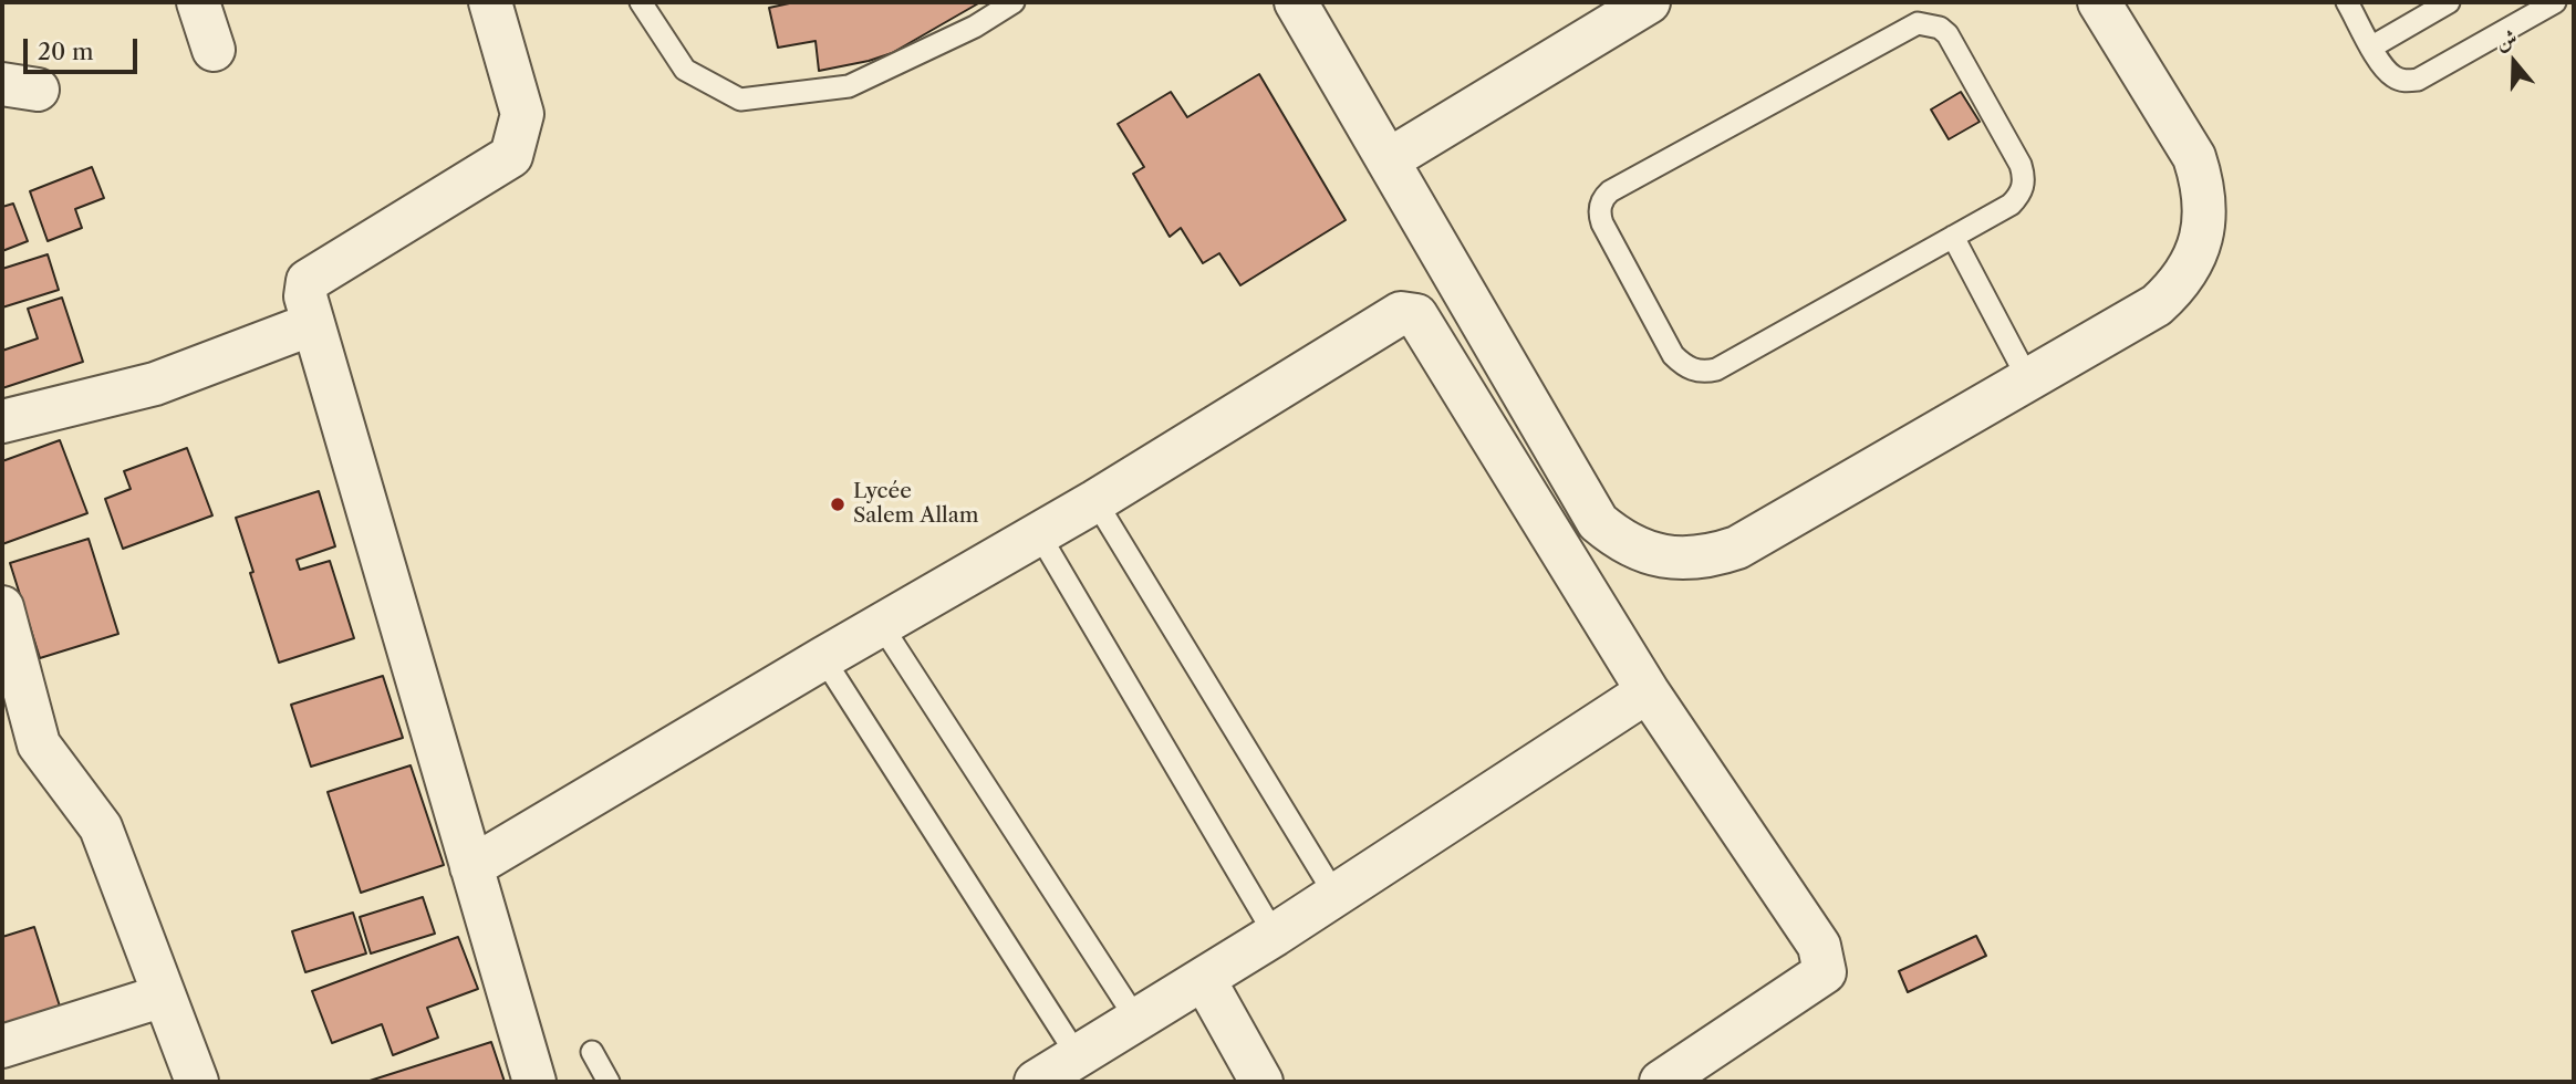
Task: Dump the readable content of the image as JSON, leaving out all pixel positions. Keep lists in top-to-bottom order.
{
  "places": ["Lycée Salem Allam"],
  "scale_bar": "20 m",
  "north": "top"
}
